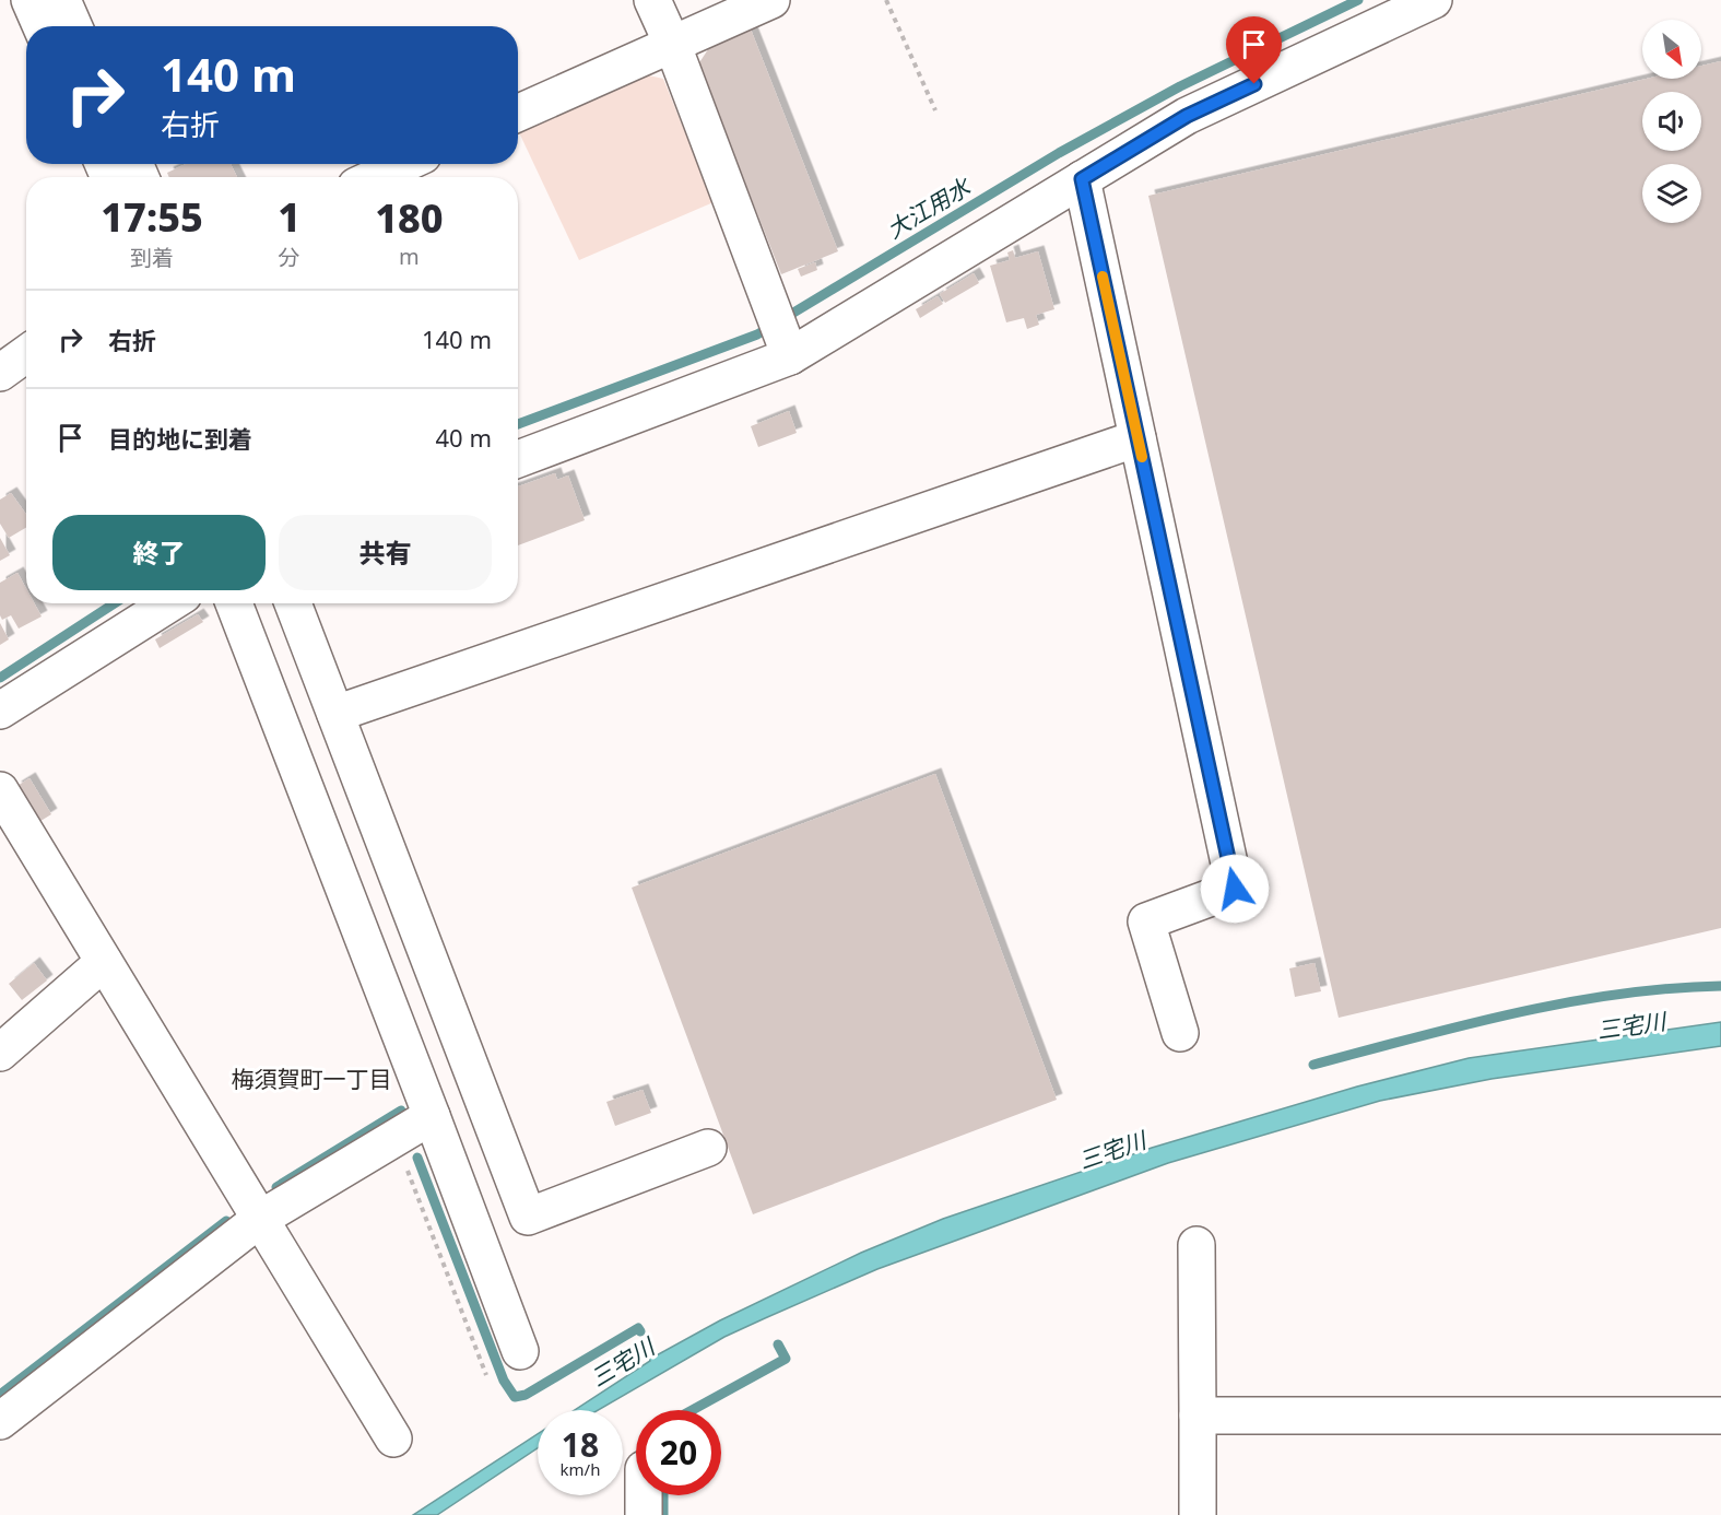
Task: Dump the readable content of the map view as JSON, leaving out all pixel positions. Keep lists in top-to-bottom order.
{
  "districts": ["梅須賀町一丁目"],
  "water": ["大江用水", "三宅川"],
  "north": "bottom right",
  "page": {
    "turn": ["140 m", "右折"],
    "eta": [
      "17:55",
      "到着",
      "1",
      "分",
      "180",
      "m"
    ],
    "list": [
      {
        "name": "右折",
        "value": "140 m"
      },
      {
        "name": "目的地に到着",
        "value": "40 m"
      }
    ],
    "buttons": ["終了", "共有"],
    "speed": "18 km/h",
    "limit": "20"
  }
}
